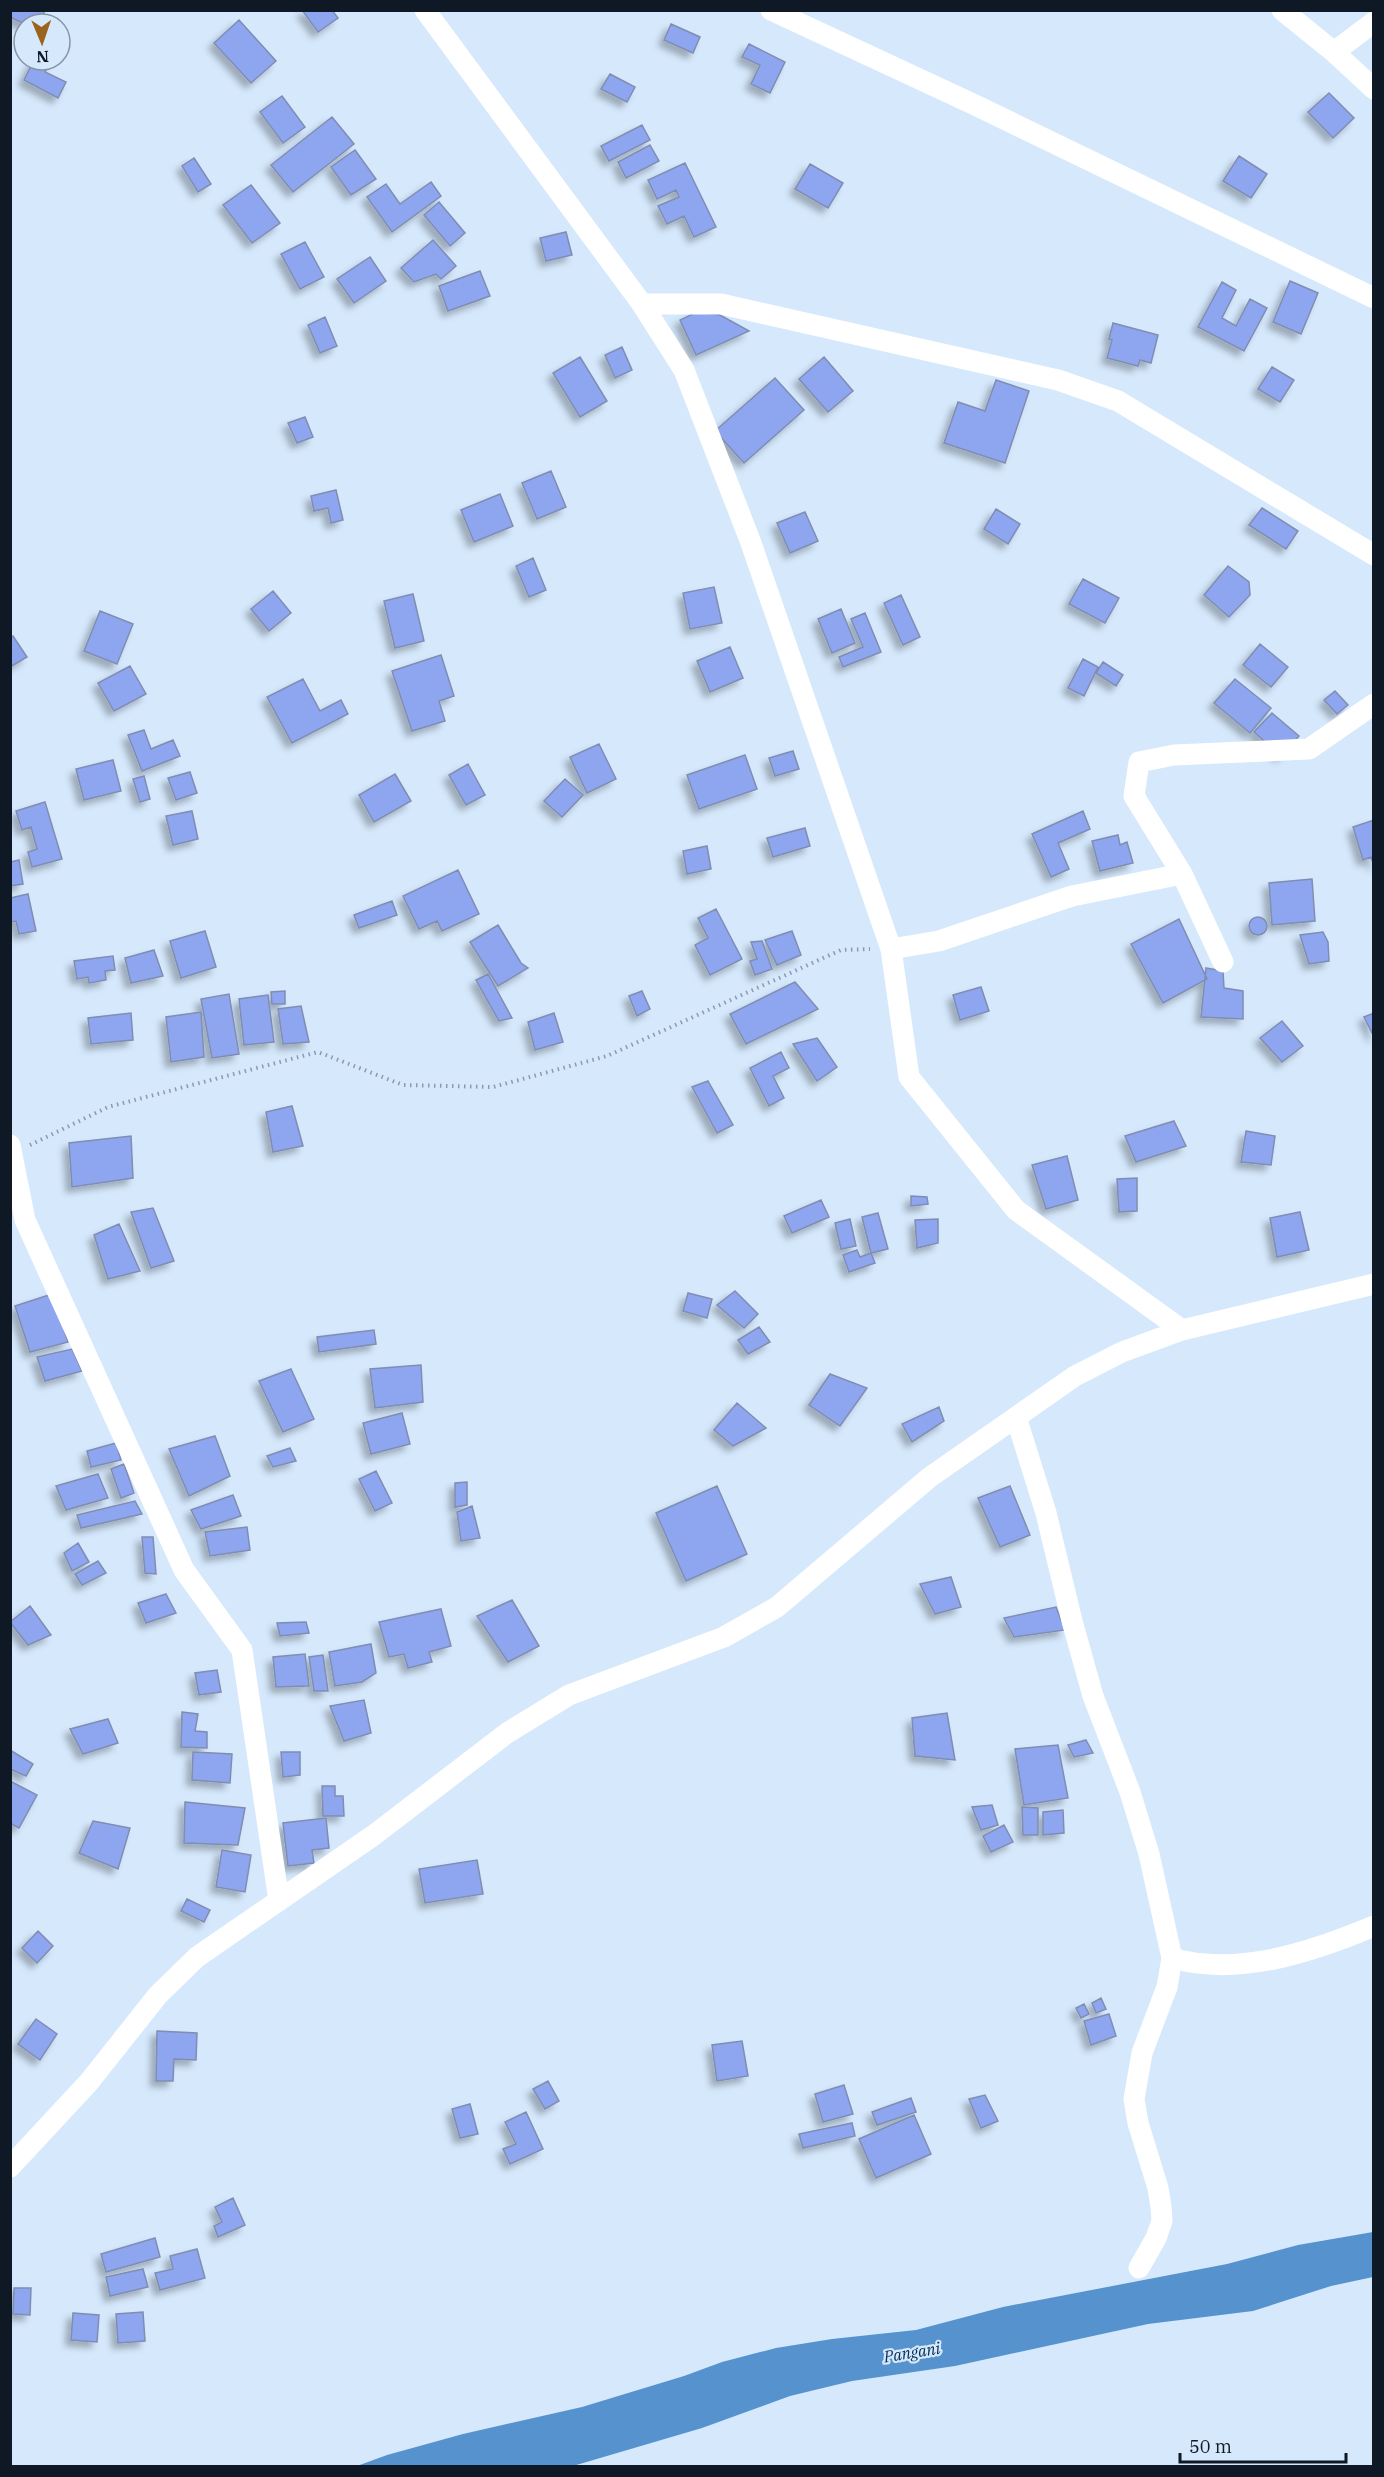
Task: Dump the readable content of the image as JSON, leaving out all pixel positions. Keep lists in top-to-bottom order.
{
  "water": ["Pangani"],
  "scale_bar": "50 m",
  "north": "bottom"
}
